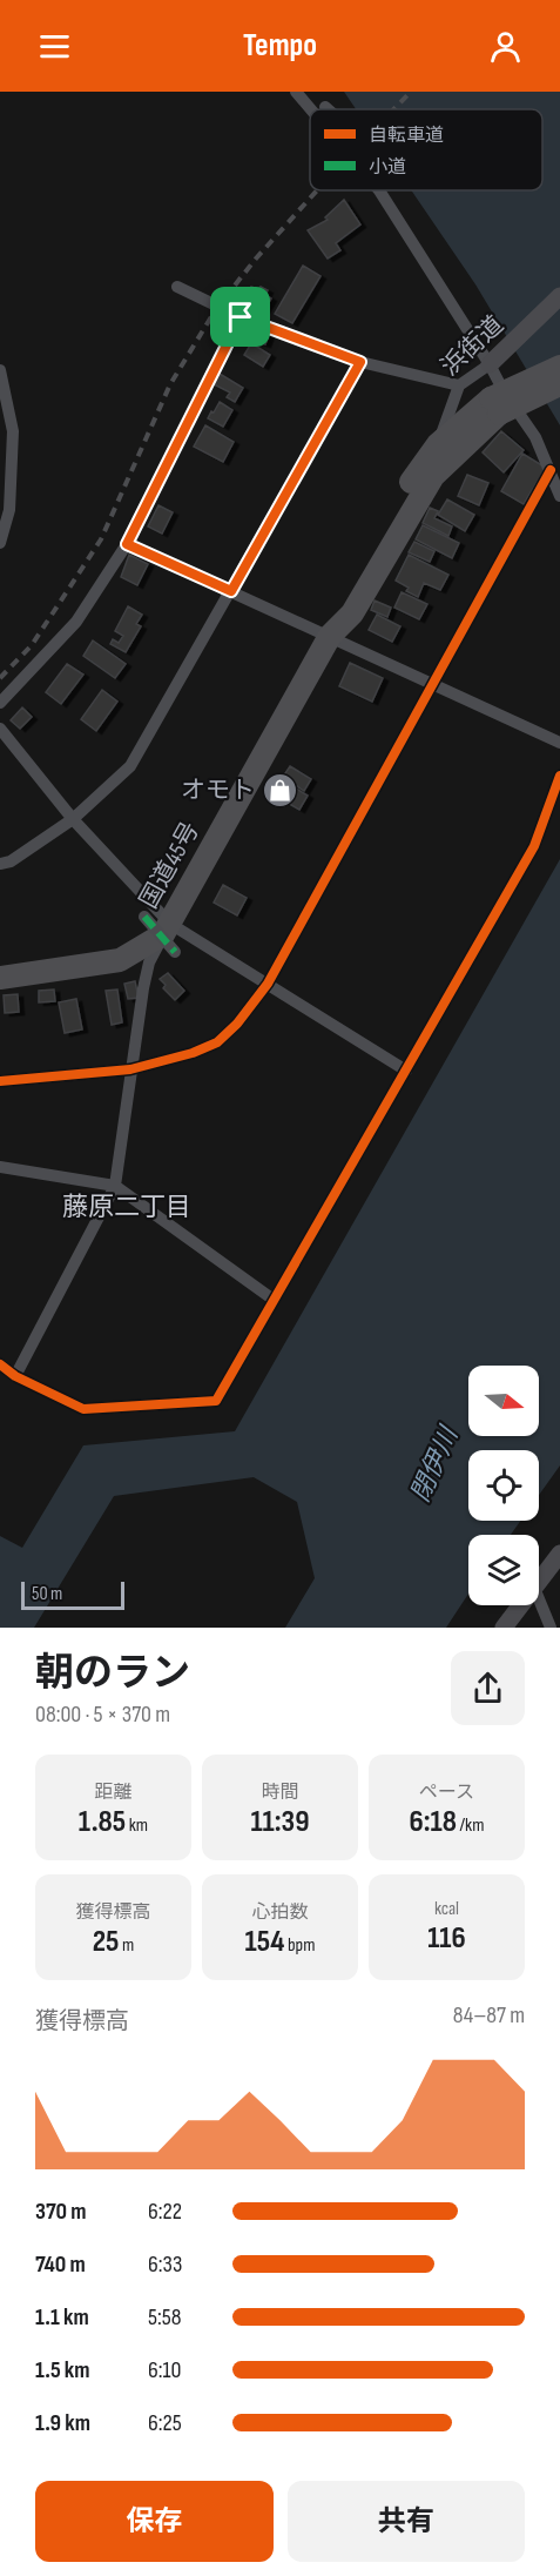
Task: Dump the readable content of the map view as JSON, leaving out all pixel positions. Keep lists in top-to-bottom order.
{
  "streets": {
    "highway": ["国道45号"],
    "street": ["浜街道"]
  },
  "crossings": [
    ["浜街道", "国道45号"]
  ],
  "districts": ["藤原二丁目"],
  "water": ["閉伊川"],
  "places": {
    "shop": ["オモト"]
  },
  "legend": ["自転車道", "小道"],
  "scale_bar": "50 m",
  "north": "right",
  "page": {
    "header": "Tempo",
    "scale": "50 m",
    "heading": ["朝のラン", "08:00 · 5 × 370 m"],
    "stats": [
      ["距離", "1.85 km"],
      ["時間", "11:39"],
      ["ペース", "6:18 /km"],
      ["獲得標高", "25 m"],
      ["心拍数", "154 bpm"],
      ["kcal", "116"]
    ],
    "chart": ["獲得標高", "84–87 m"],
    "list": [
      {
        "name": "370 m",
        "note": "6:22"
      },
      {
        "name": "740 m",
        "note": "6:33"
      },
      {
        "name": "1.1 km",
        "note": "5:58"
      },
      {
        "name": "1.5 km",
        "note": "6:10"
      },
      {
        "name": "1.9 km",
        "note": "6:25"
      }
    ],
    "buttons": ["保存", "共有"]
  }
}
